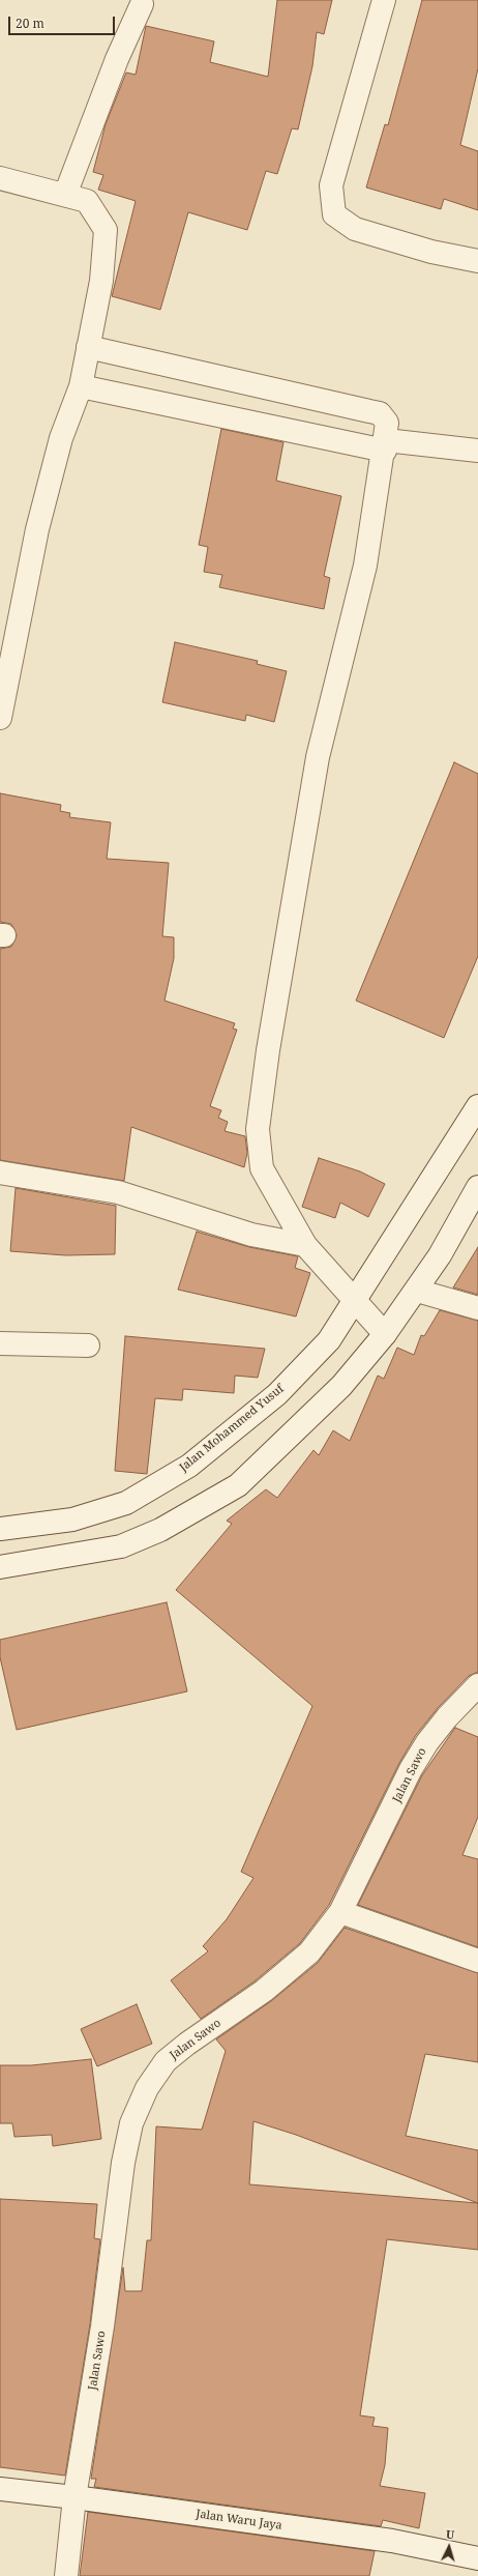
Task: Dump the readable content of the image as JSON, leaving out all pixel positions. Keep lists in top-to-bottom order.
{
  "streets": {
    "street": ["Jalan Mohammed Yusuf", "Jalan Sawo", "Jalan Waru Jaya"]
  },
  "crossings": [
    ["Jalan Sawo", "Jalan Waru Jaya"]
  ],
  "scale_bar": "20 m",
  "north": "top"
}
